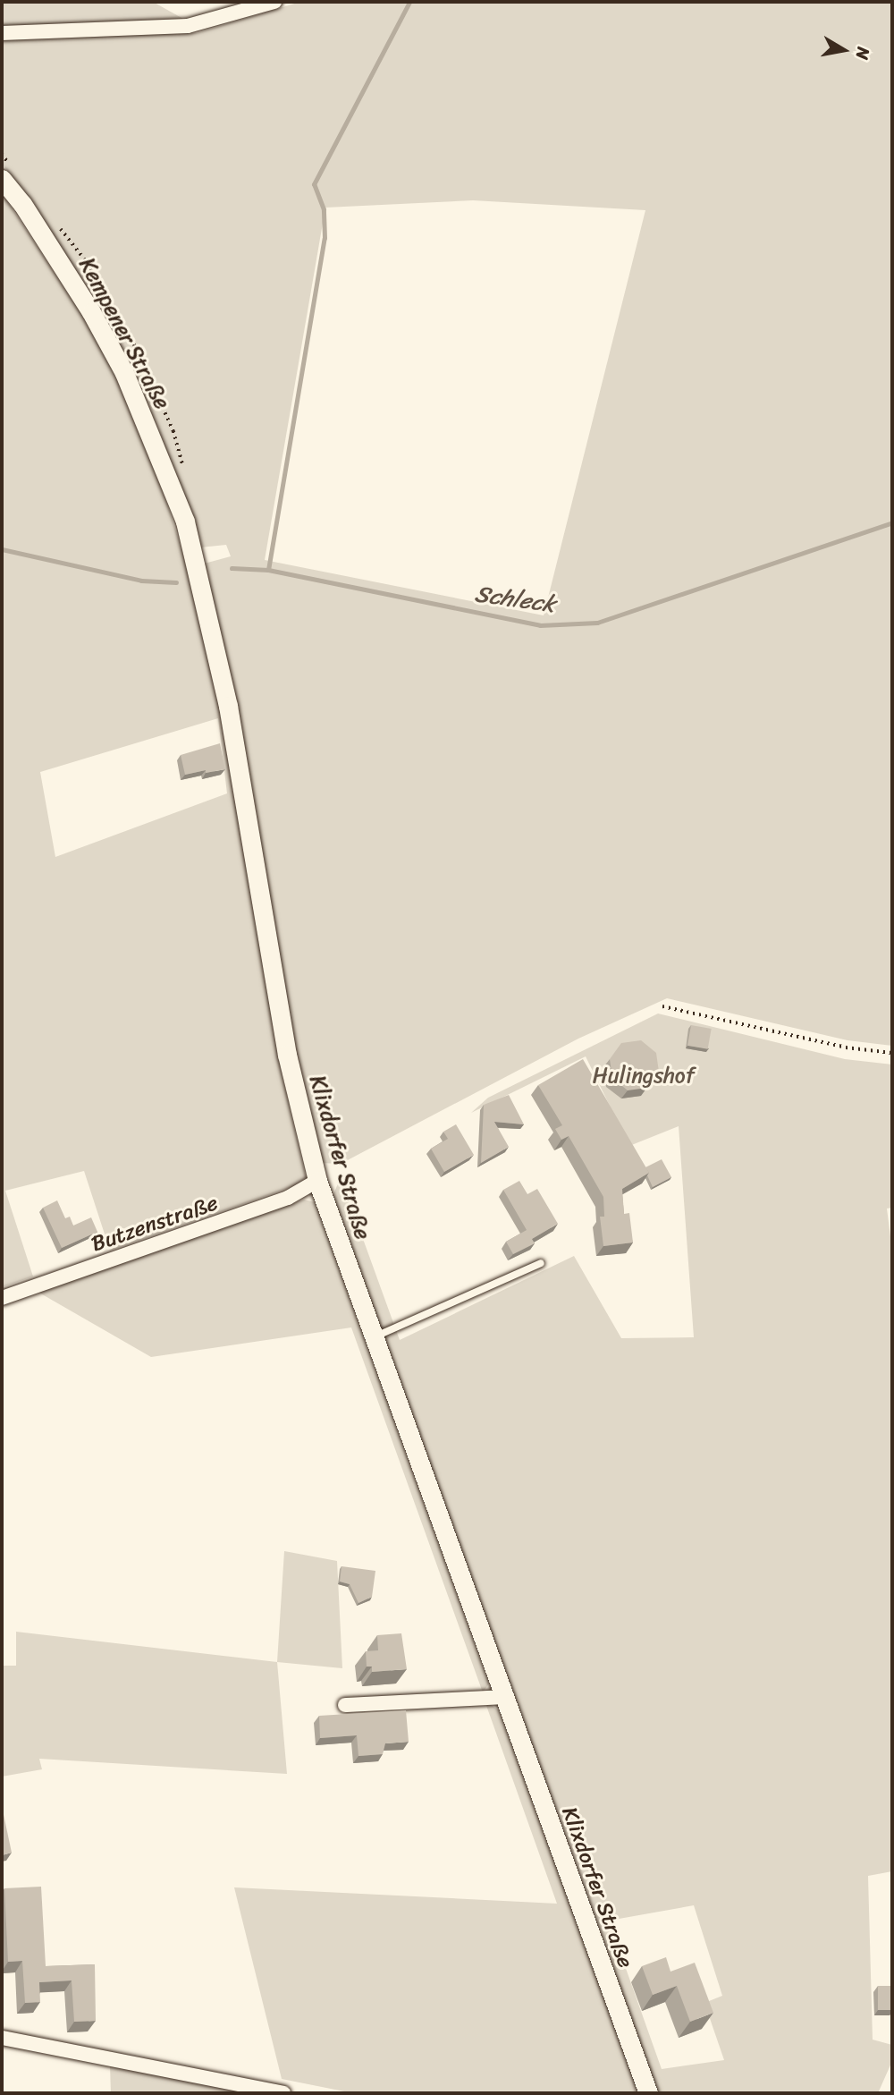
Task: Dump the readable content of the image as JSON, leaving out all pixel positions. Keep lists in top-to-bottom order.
{
  "streets": {
    "street": ["Kempener Straße", "Klixdorfer Straße", "Butzenstraße"]
  },
  "crossings": [
    ["Kempener Straße", "Klixdorfer Straße"],
    ["Klixdorfer Straße", "Butzenstraße"]
  ],
  "water": ["Schleck"],
  "parks": ["Hulingshof"],
  "north": "right"
}
